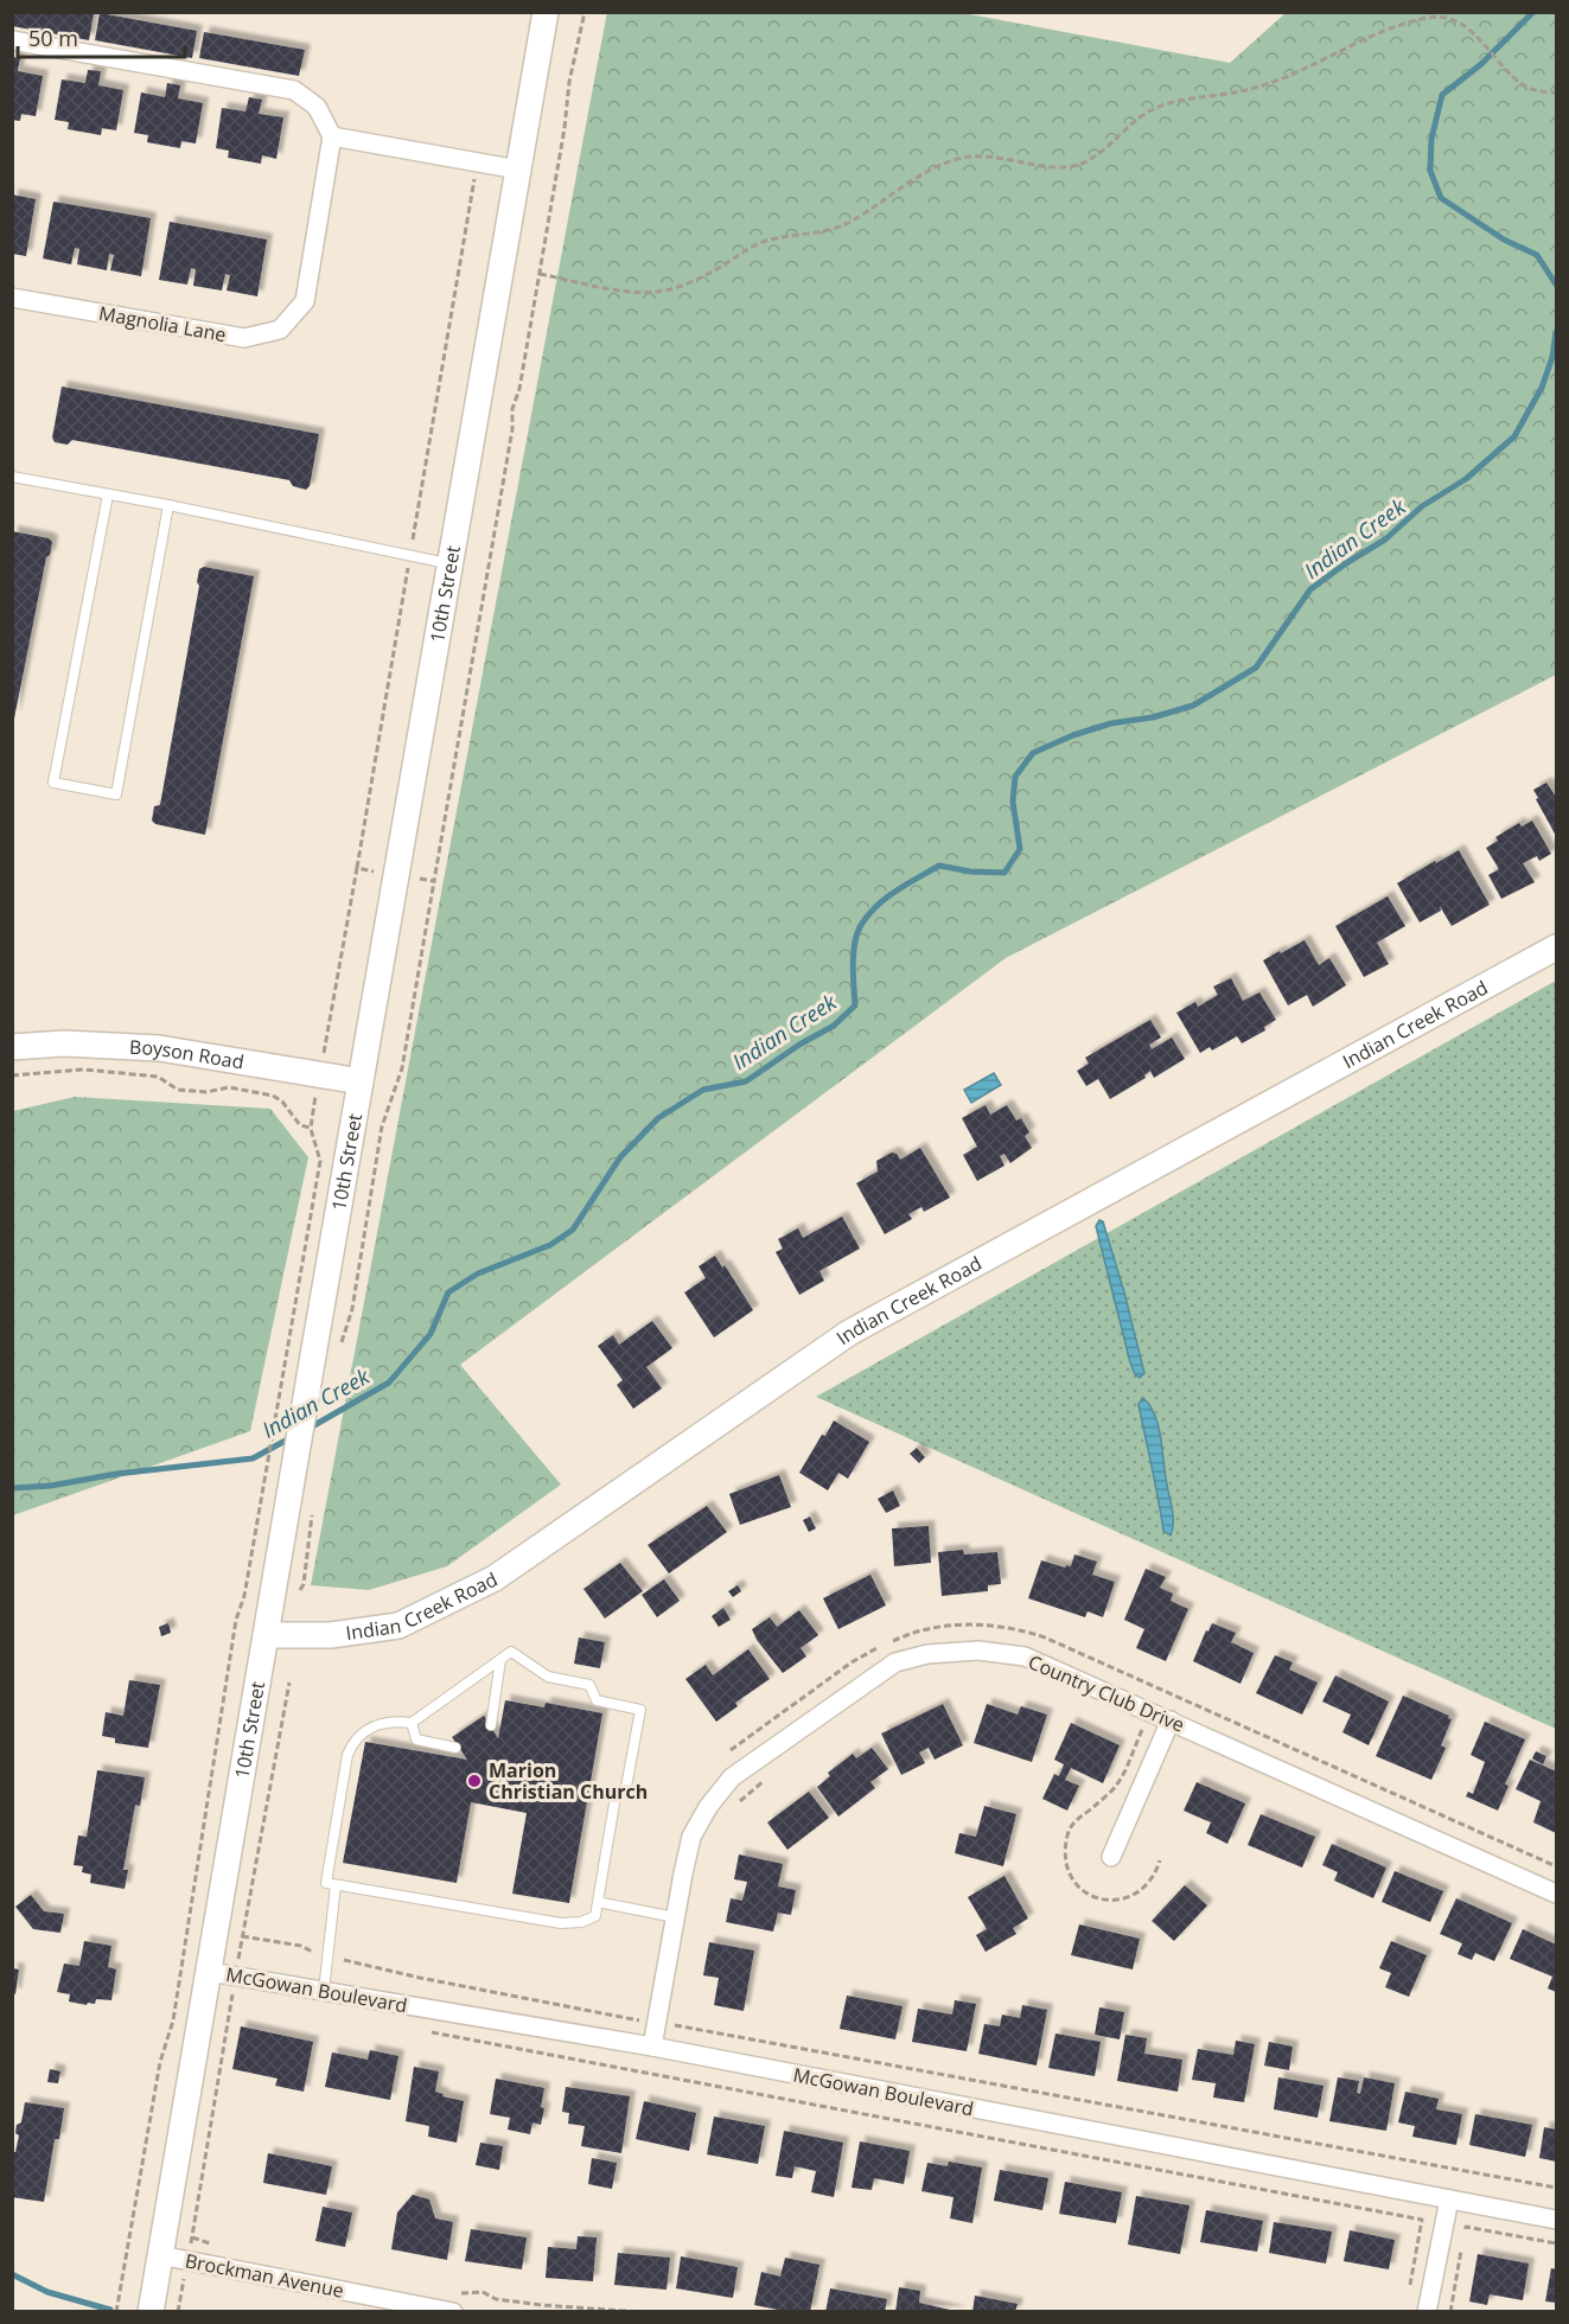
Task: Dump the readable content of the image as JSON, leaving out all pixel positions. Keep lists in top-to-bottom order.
{
  "streets": {
    "street": [
      "Magnolia Lane",
      "10th Street",
      "Indian Creek Road",
      "Boyson Road",
      "Country Club Drive",
      "McGowan Boulevard",
      "Brockman Avenue"
    ]
  },
  "crossings": [
    ["10th Street", "Indian Creek Road"],
    ["10th Street", "Boyson Road"],
    ["10th Street", "McGowan Boulevard"],
    ["10th Street", "Brockman Avenue"],
    ["Country Club Drive", "McGowan Boulevard"]
  ],
  "water": ["Indian Creek"],
  "places": ["Marion Christian Church"],
  "scale_bar": "50 m"
}
